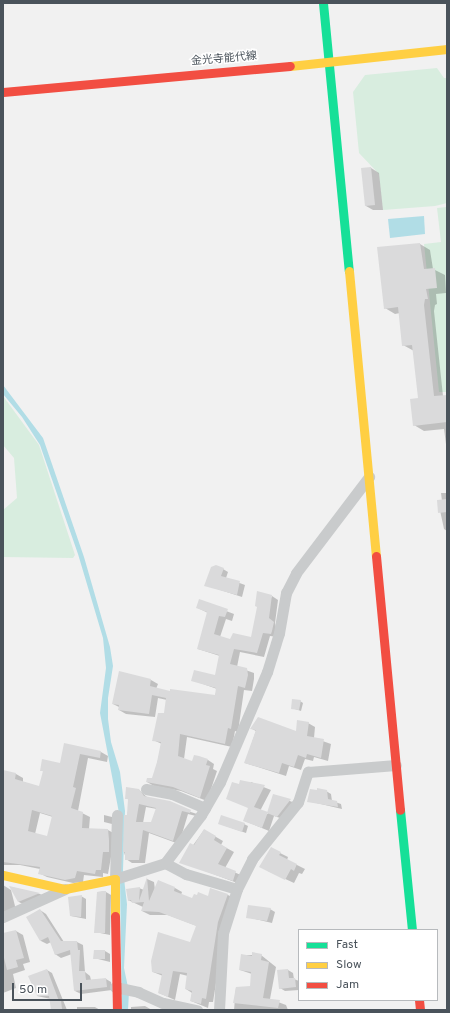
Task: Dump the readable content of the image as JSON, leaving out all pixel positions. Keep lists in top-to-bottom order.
{
  "streets": {
    "street": ["金光寺能代線"]
  },
  "legend": ["Fast", "Slow", "Jam"],
  "scale_bar": "50 m"
}
